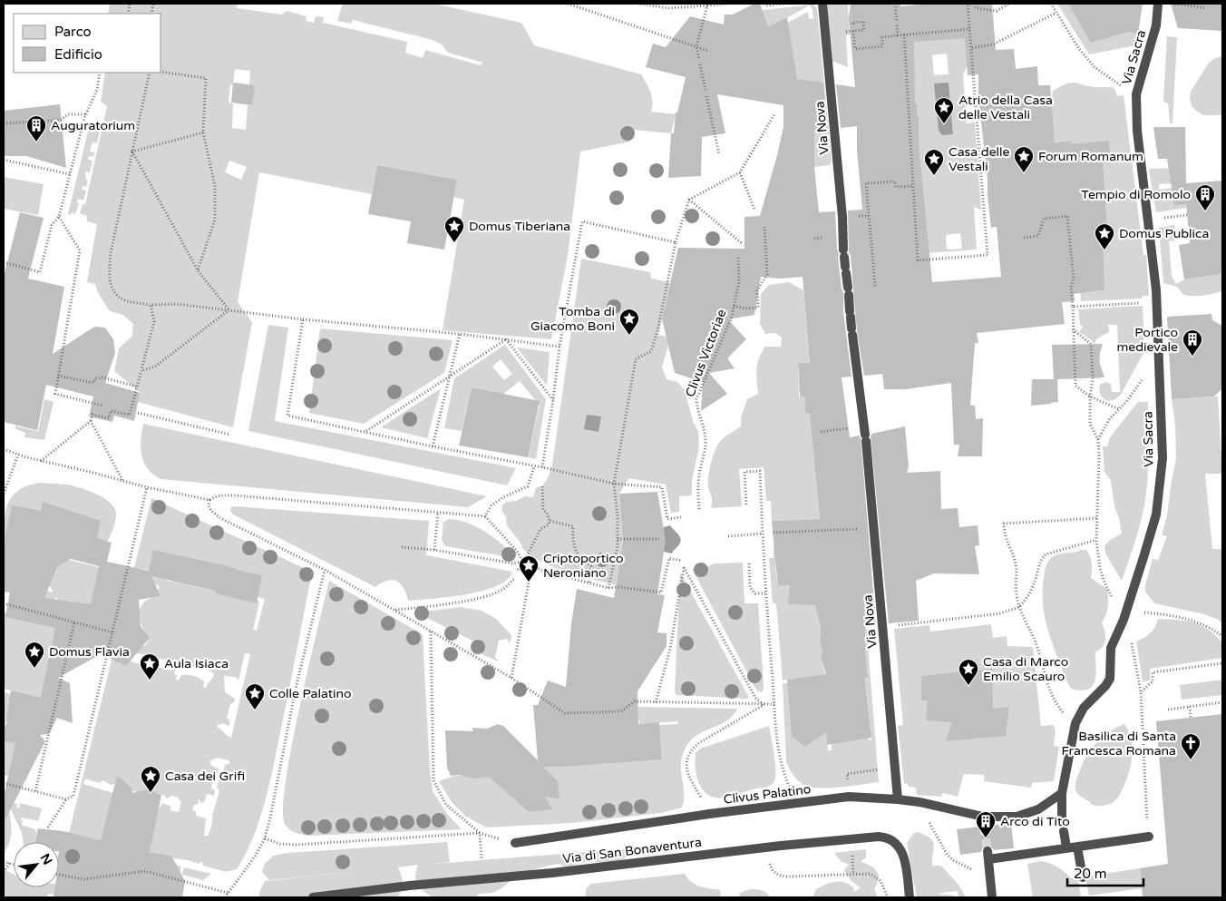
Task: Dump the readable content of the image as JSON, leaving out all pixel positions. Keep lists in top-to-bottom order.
{
  "streets": {
    "street": [
      "Via Sacra",
      "Via Nova",
      "Clivus Palatino",
      "Via di San Bonaventura"
    ],
    "path": ["Clivus Victoriae"]
  },
  "crossings": [
    ["Via Sacra", "Clivus Palatino"],
    ["Via Nova", "Clivus Palatino"]
  ],
  "places": {
    "place": [
      "Atrio della Casa delle Vestali",
      "Forum Romanum",
      "Casa delle Vestali",
      "Domus Tiberiana",
      "Domus Publica",
      "Tomba di Giacomo Boni",
      "Criptoportico Neroniano",
      "Domus Flavia",
      "Aula Isiaca",
      "Casa di Marco Emilio Scauro",
      "Colle Palatino",
      "Casa dei Grifi"
    ],
    "building": [
      "Auguratorium",
      "Tempio di Romolo",
      "Portico medievale",
      "Arco di Tito"
    ],
    "church": ["Basilica di Santa Francesca Romana"]
  },
  "legend": ["Parco", "Edificio"],
  "scale_bar": "20 m",
  "north": "top right"
}
